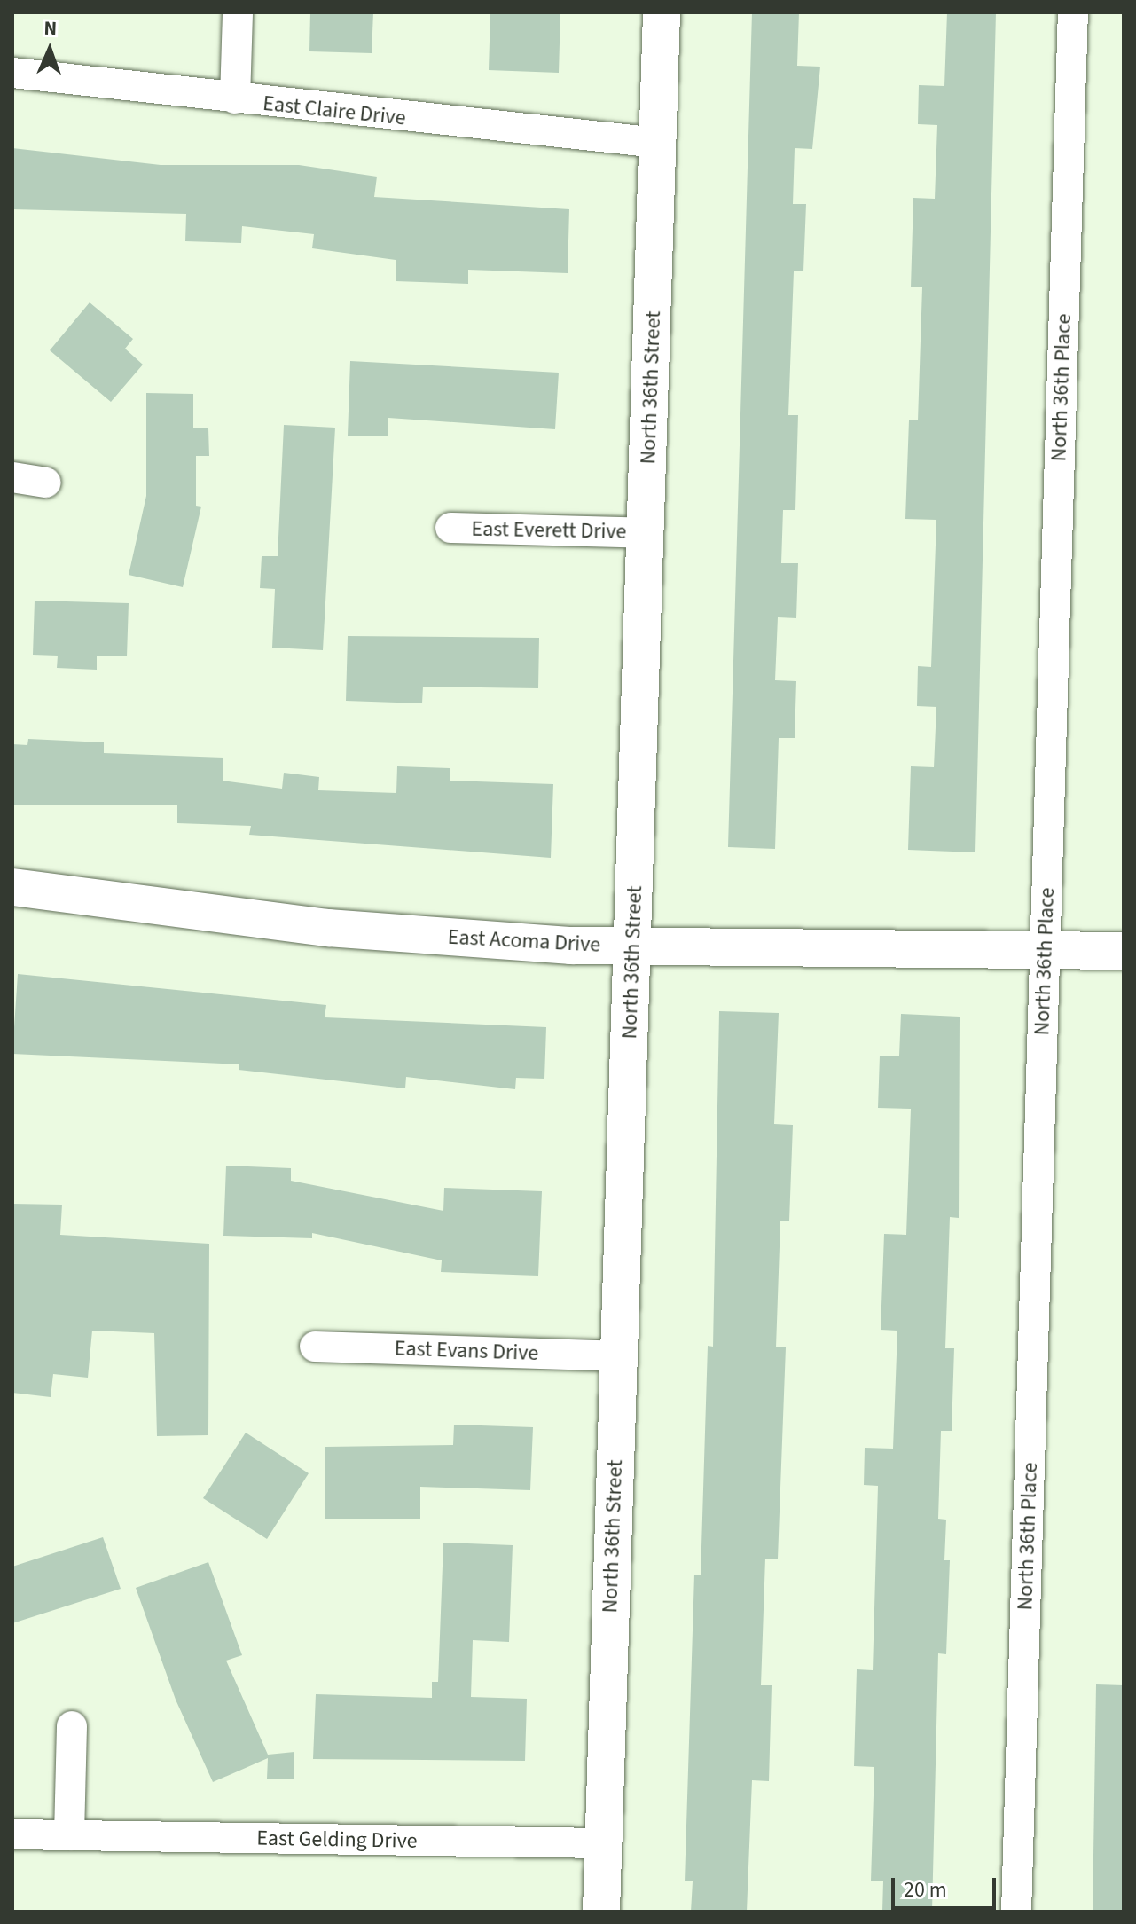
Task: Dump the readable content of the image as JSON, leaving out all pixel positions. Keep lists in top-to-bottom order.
{
  "streets": {
    "street": [
      "East Claire Drive",
      "North 36th Street",
      "North 36th Place",
      "East Everett Drive",
      "East Acoma Drive",
      "East Evans Drive",
      "East Gelding Drive"
    ]
  },
  "crossings": [
    ["East Claire Drive", "North 36th Street"],
    ["North 36th Street", "East Everett Drive"],
    ["North 36th Street", "East Acoma Drive"],
    ["North 36th Street", "East Evans Drive"],
    ["North 36th Street", "East Gelding Drive"],
    ["North 36th Place", "East Acoma Drive"]
  ],
  "scale_bar": "20 m",
  "north": "top"
}
